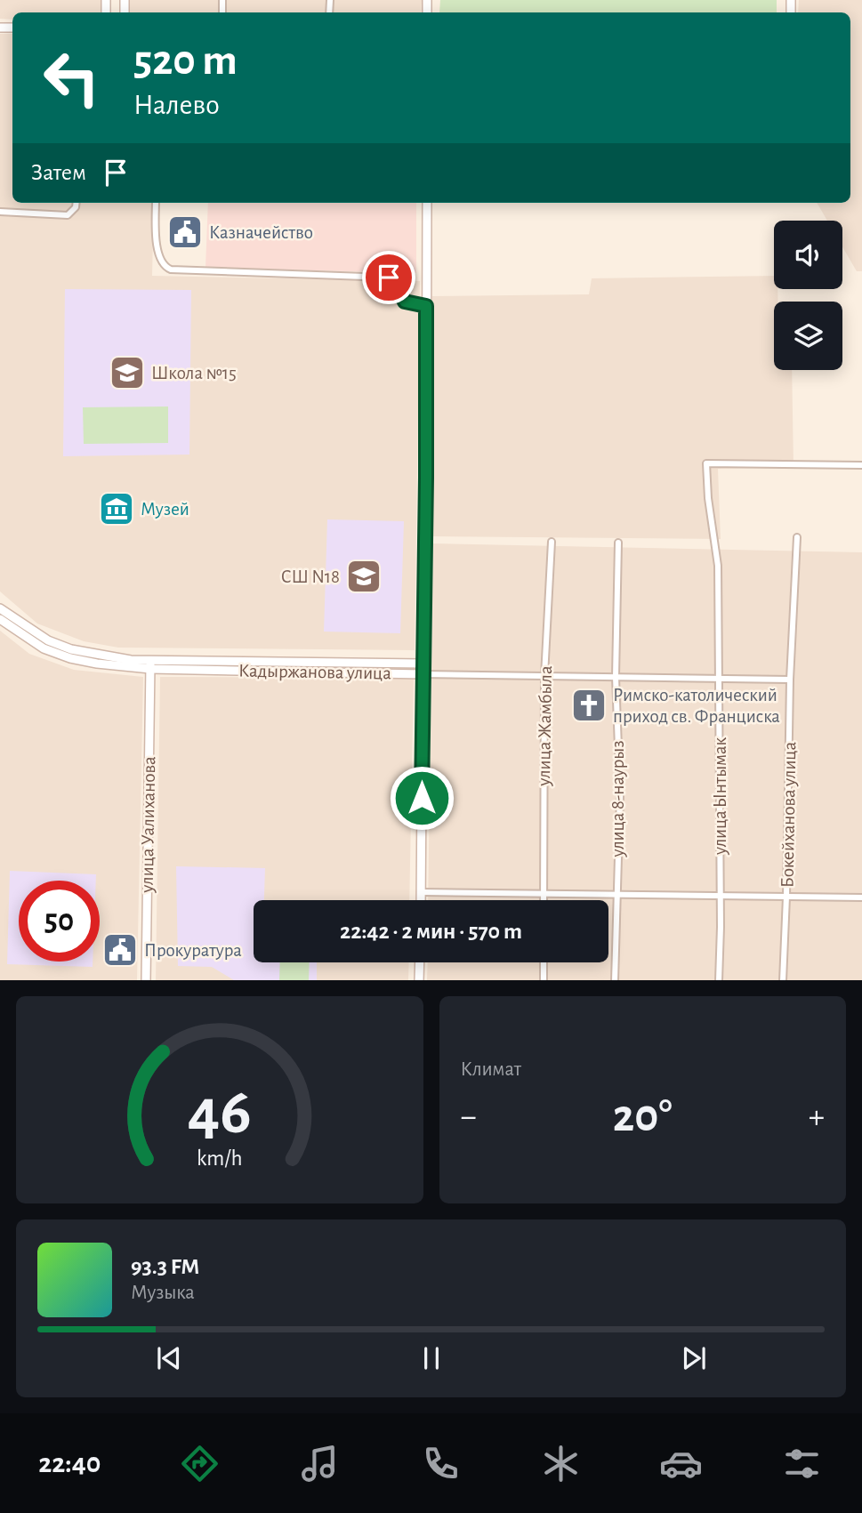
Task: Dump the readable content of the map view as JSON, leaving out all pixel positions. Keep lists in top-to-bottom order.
{
  "streets": {
    "main road": ["Кадыржанова улица", "улица Уалиханова"],
    "street": [
      "улица Жамбыла",
      "улица Ынтымак",
      "улица 8-наурыз",
      "Бокейханова улица"
    ]
  },
  "crossings": [
    ["Кадыржанова улица", "улица Жамбыла"],
    ["Кадыржанова улица", "улица Ынтымак"],
    ["Кадыржанова улица", "улица 8-наурыз"],
    ["Кадыржанова улица", "Бокейханова улица"],
    ["Кадыржанова улица", "улица Уалиханова"]
  ],
  "places": {
    "public building": ["Казначейство", "Прокуратура"],
    "school or university": ["Школа №15", "СШ N18"],
    "museum": ["Музей"],
    "church": ["Римско-католический приход св. Франциска"]
  },
  "page": {
    "turn": ["520 m", "Налево"],
    "then": "Затем",
    "limit": "50",
    "trip": "22:42 · 2 мин · 570 m",
    "tile": "Климат",
    "heat": ["−", "20°", "+"],
    "song": ["93.3 FM", "Музыка"],
    "tabs": "22:40",
    "gauge": ["46", "km/h"]
  }
}
